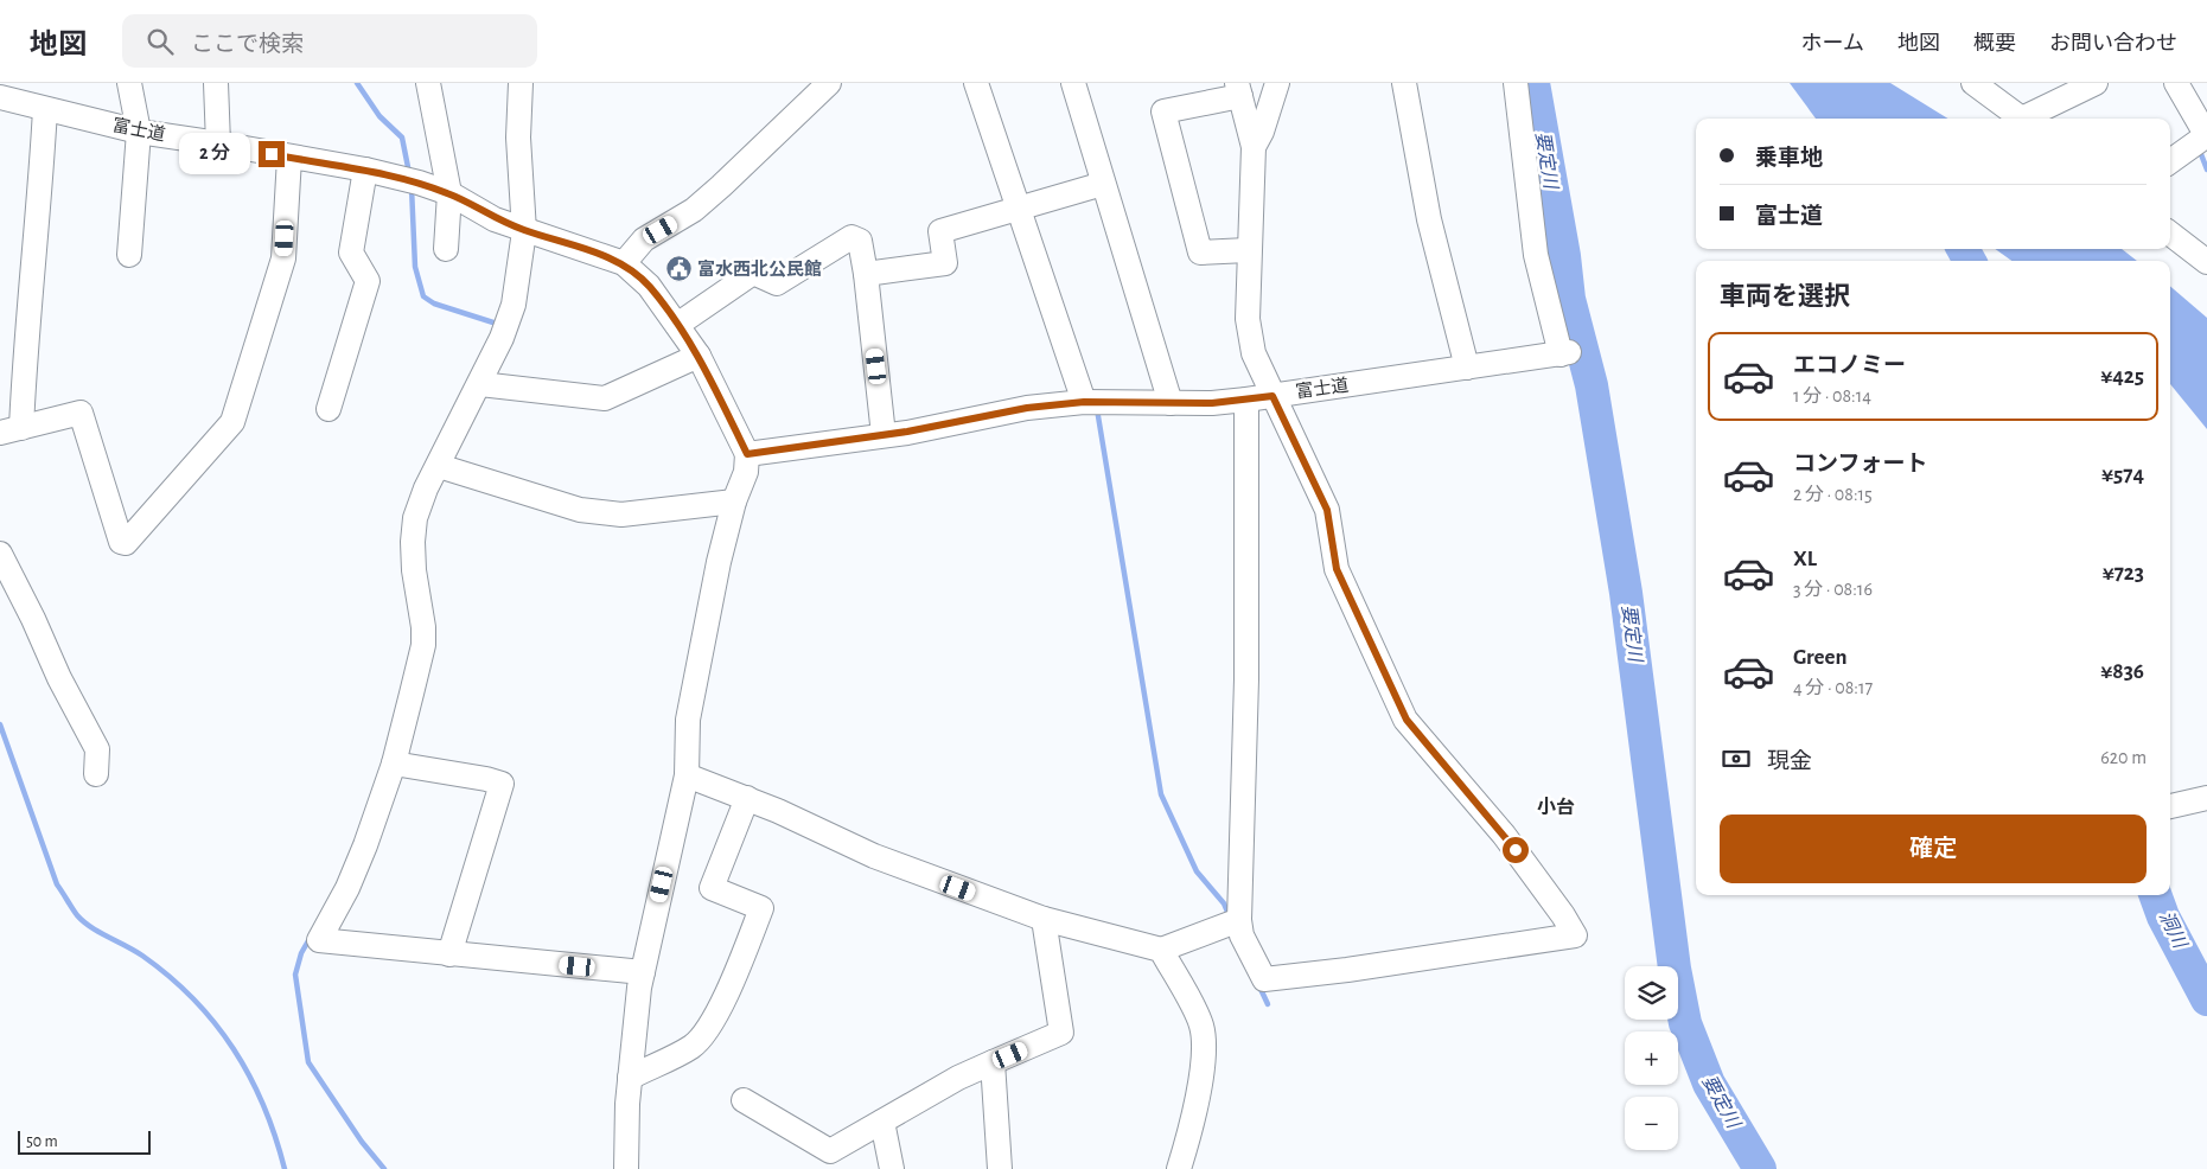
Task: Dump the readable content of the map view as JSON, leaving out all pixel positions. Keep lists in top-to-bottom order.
{
  "streets": {
    "street": ["富士道"]
  },
  "districts": ["小台"],
  "water": ["要定川", "洞川"],
  "places": {
    "public building": ["富水西北公民館"]
  },
  "scale_bar": "50 m",
  "page": {
    "header": "地図",
    "search": "ここで検索",
    "nav": [
      "ホーム",
      "地図",
      "概要",
      "お問い合わせ"
    ],
    "banner": ["乗車地", "富士道"],
    "bubble": "2 分",
    "heading": "車両を選択",
    "list": [
      {
        "name": "エコノミー",
        "note": "1 分 · 08:14",
        "value": "¥425"
      },
      {
        "name": "コンフォート",
        "note": "2 分 · 08:15",
        "value": "¥574"
      },
      {
        "name": "XL",
        "note": "3 分 · 08:16",
        "value": "¥723"
      },
      {
        "name": "Green",
        "note": "4 分 · 08:17",
        "value": "¥836"
      }
    ],
    "pay": ["現金", "620 m"],
    "buttons": "確定",
    "map_buttons": ["+", "−"],
    "scale": "50 m"
  }
}
